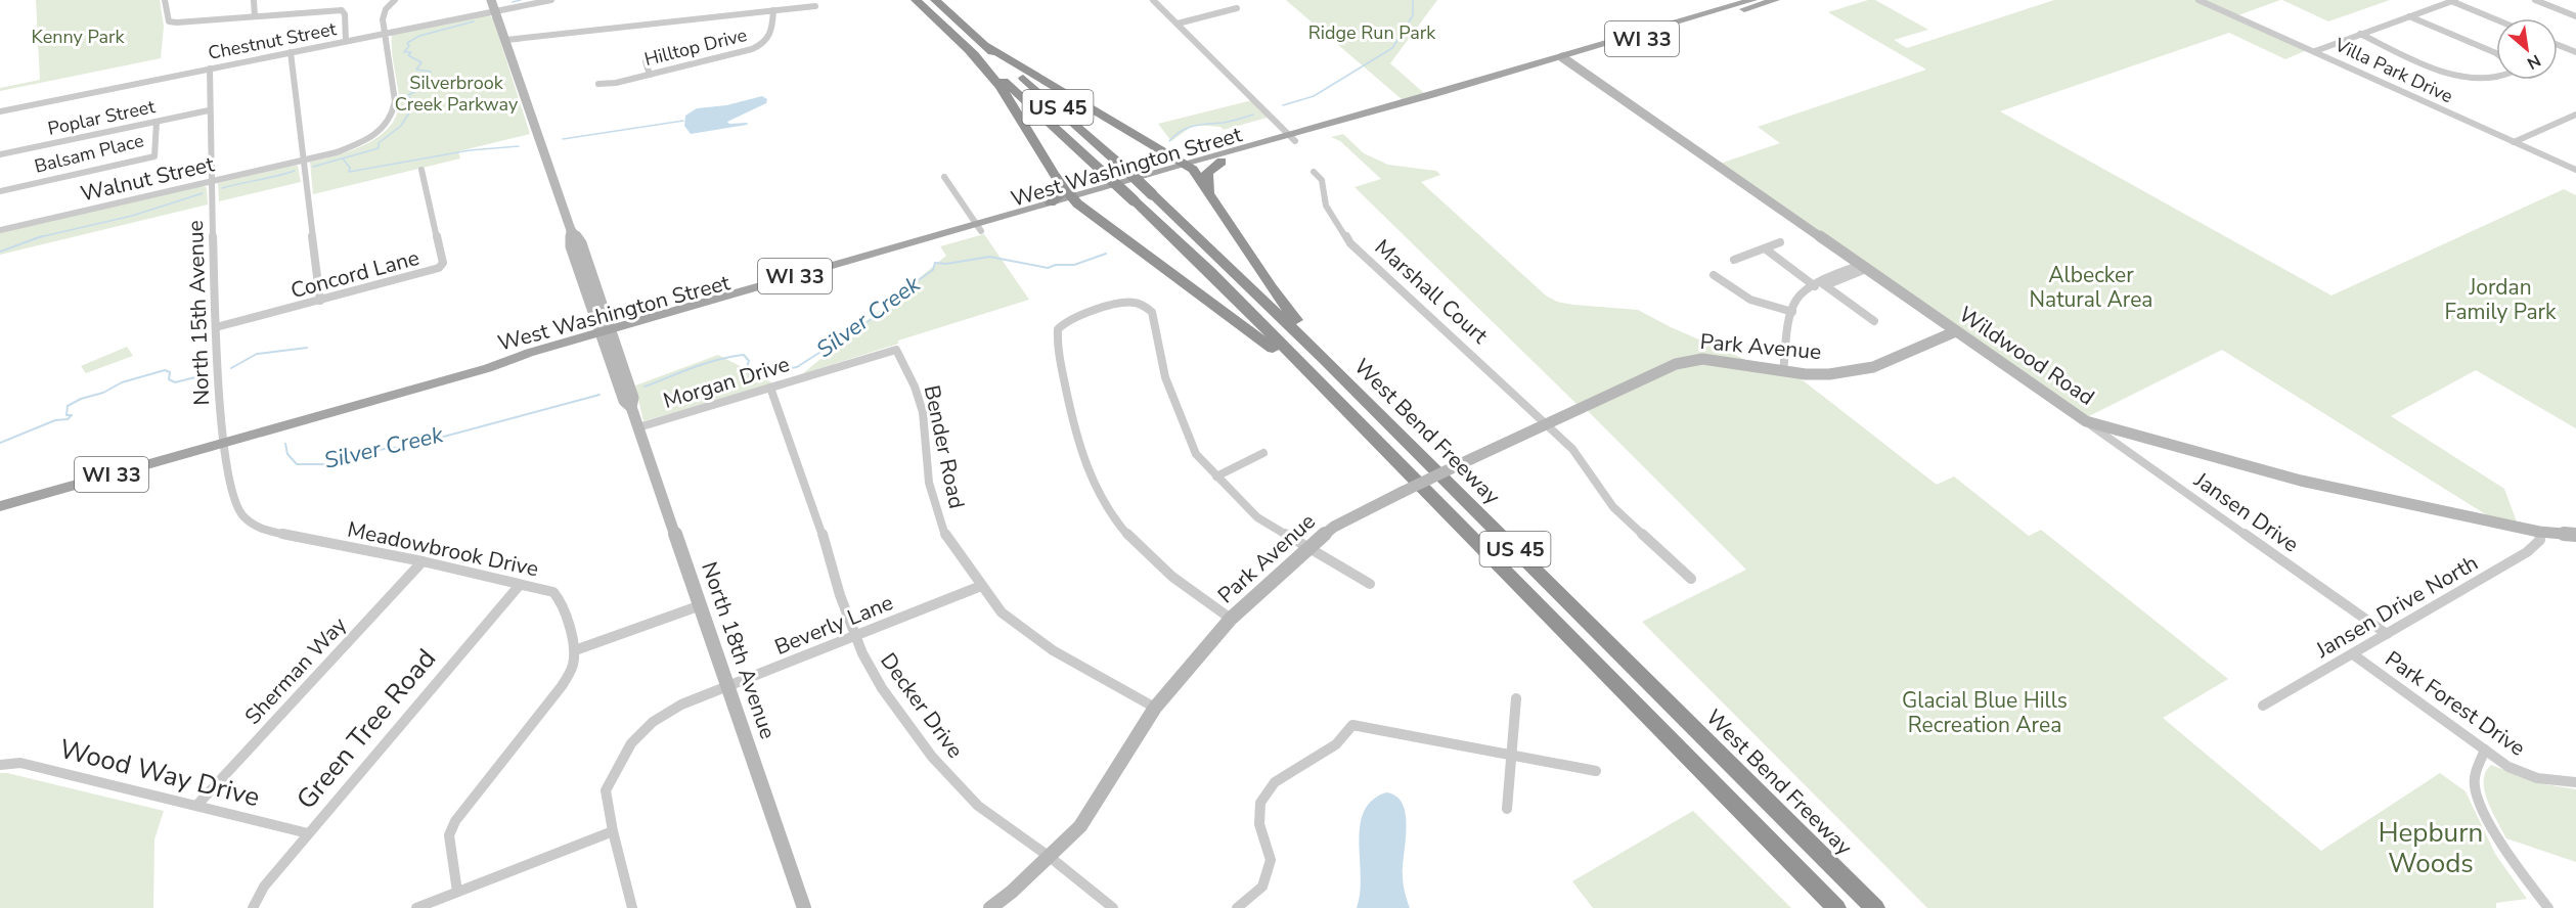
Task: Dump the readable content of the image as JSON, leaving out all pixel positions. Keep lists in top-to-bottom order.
{
  "streets": {
    "highway": ["US 45", "West Bend Freeway"],
    "main road": ["WI 33", "West Washington Street"],
    "street": [
      "Chestnut Street",
      "Hilltop Drive",
      "Villa Park Drive",
      "Poplar Street",
      "Balsam Place",
      "Walnut Street",
      "Concord Lane",
      "Marshall Court",
      "North 15th Avenue",
      "Park Avenue",
      "Wildwood Road",
      "Morgan Drive",
      "Bender Road",
      "Jansen Drive",
      "Meadowbrook Drive",
      "Jansen Drive North",
      "Beverly Lane",
      "North 18th Avenue",
      "Sherman Way",
      "Park Forest Drive",
      "Decker Drive",
      "Green Tree Road",
      "Wood Way Drive"
    ]
  },
  "crossings": [
    ["Chestnut Street", "Walnut Street"],
    ["Chestnut Street", "North 15th Avenue"],
    ["Chestnut Street", "North 18th Avenue"],
    ["Poplar Street", "Balsam Place"],
    ["Poplar Street", "North 15th Avenue"],
    ["West Washington Street", "North 15th Avenue"],
    ["West Washington Street", "Wildwood Road"],
    ["West Washington Street", "Meadowbrook Drive"],
    ["West Washington Street", "North 18th Avenue"],
    ["Walnut Street", "North 15th Avenue"],
    ["Concord Lane", "North 15th Avenue"],
    ["Marshall Court", "Park Avenue"],
    ["North 15th Avenue", "Meadowbrook Drive"],
    ["Park Avenue", "Wildwood Road"],
    ["Park Avenue", "Bender Road"],
    ["Park Avenue", "Decker Drive"],
    ["Wildwood Road", "Jansen Drive"],
    ["Wildwood Road", "Jansen Drive North"],
    ["Morgan Drive", "Bender Road"],
    ["Morgan Drive", "North 18th Avenue"],
    ["Morgan Drive", "Decker Drive"],
    ["Bender Road", "Beverly Lane"],
    ["Jansen Drive", "Jansen Drive North"],
    ["Meadowbrook Drive", "Sherman Way"],
    ["Meadowbrook Drive", "Green Tree Road"],
    ["Jansen Drive North", "Park Forest Drive"],
    ["Beverly Lane", "North 18th Avenue"],
    ["Beverly Lane", "Decker Drive"],
    ["Sherman Way", "Wood Way Drive"],
    ["Green Tree Road", "Wood Way Drive"]
  ],
  "water": ["Silver Creek"],
  "parks": [
    "Ridge Run Park",
    "Kenny Park",
    "Silverbrook Creek Parkway",
    "Albecker Natural Area",
    "Jordan Family Park",
    "Glacial Blue Hills Recreation Area",
    "Hepburn Woods"
  ],
  "north": "bottom right"
}
